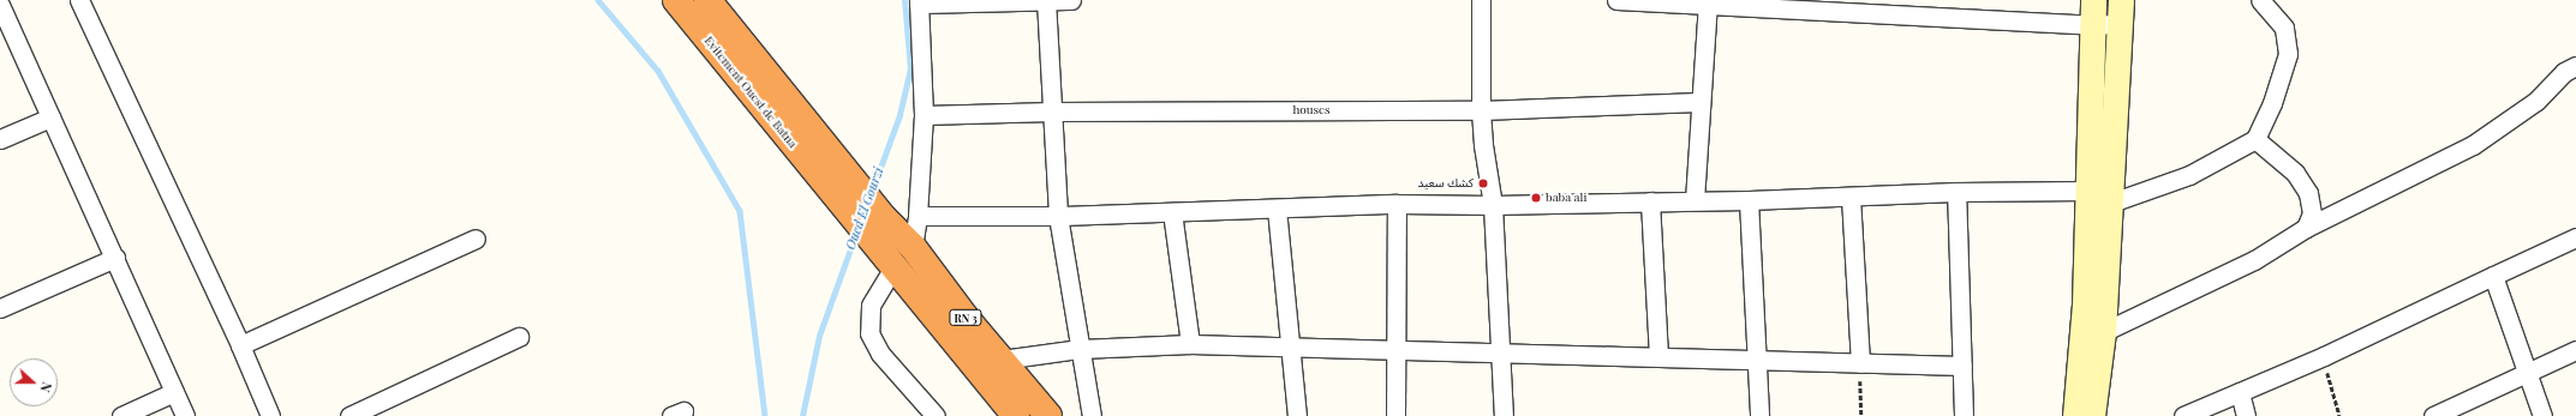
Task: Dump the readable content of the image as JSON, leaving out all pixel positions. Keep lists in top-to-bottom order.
{
  "streets": {
    "highway": ["Evitement Ouest de Batna", "RN 3"],
    "street": ["houses"]
  },
  "crossings": [
    ["Evitement Ouest de Batna", "RN 3"]
  ],
  "water": ["Oued El Gourzi"],
  "places": ["كشك سعيد", "baba ali"],
  "north": "right"
}
